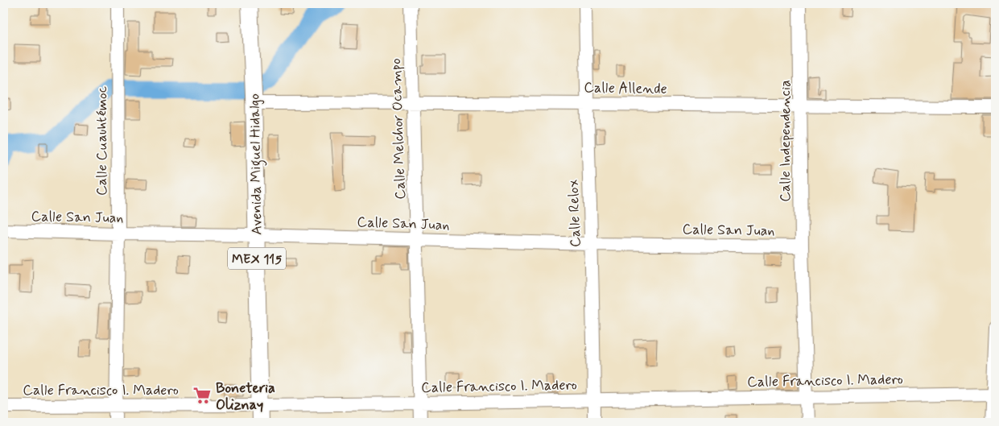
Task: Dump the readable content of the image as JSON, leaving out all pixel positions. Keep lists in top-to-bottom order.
{
  "streets": {
    "main road": ["Avenida Miguel Hidalgo", "MEX 115"],
    "street": [
      "Calle Allende",
      "Calle Melchor Ocampo",
      "Calle Cuauhtémoc",
      "Calle Independencia",
      "Calle Relox",
      "Calle San Juan",
      "Calle Francisco I. Madero"
    ]
  },
  "crossings": [
    ["Calle Allende", "Calle Melchor Ocampo"],
    ["Calle Allende", "Calle Independencia"],
    ["Calle Allende", "Avenida Miguel Hidalgo"],
    ["Calle Allende", "Calle Relox"],
    ["Calle Melchor Ocampo", "Calle San Juan"],
    ["Calle Melchor Ocampo", "Calle Francisco I. Madero"],
    ["Calle Cuauhtémoc", "Calle San Juan"],
    ["Calle Cuauhtémoc", "Calle Francisco I. Madero"],
    ["Calle Independencia", "Calle San Juan"],
    ["Calle Independencia", "Calle Francisco I. Madero"],
    ["Avenida Miguel Hidalgo", "Calle San Juan"],
    ["Avenida Miguel Hidalgo", "Calle Francisco I. Madero"],
    ["Calle Relox", "Calle San Juan"],
    ["Calle Relox", "Calle Francisco I. Madero"]
  ],
  "places": {
    "supermarket": ["Boneteria Oliznay"]
  }
}
